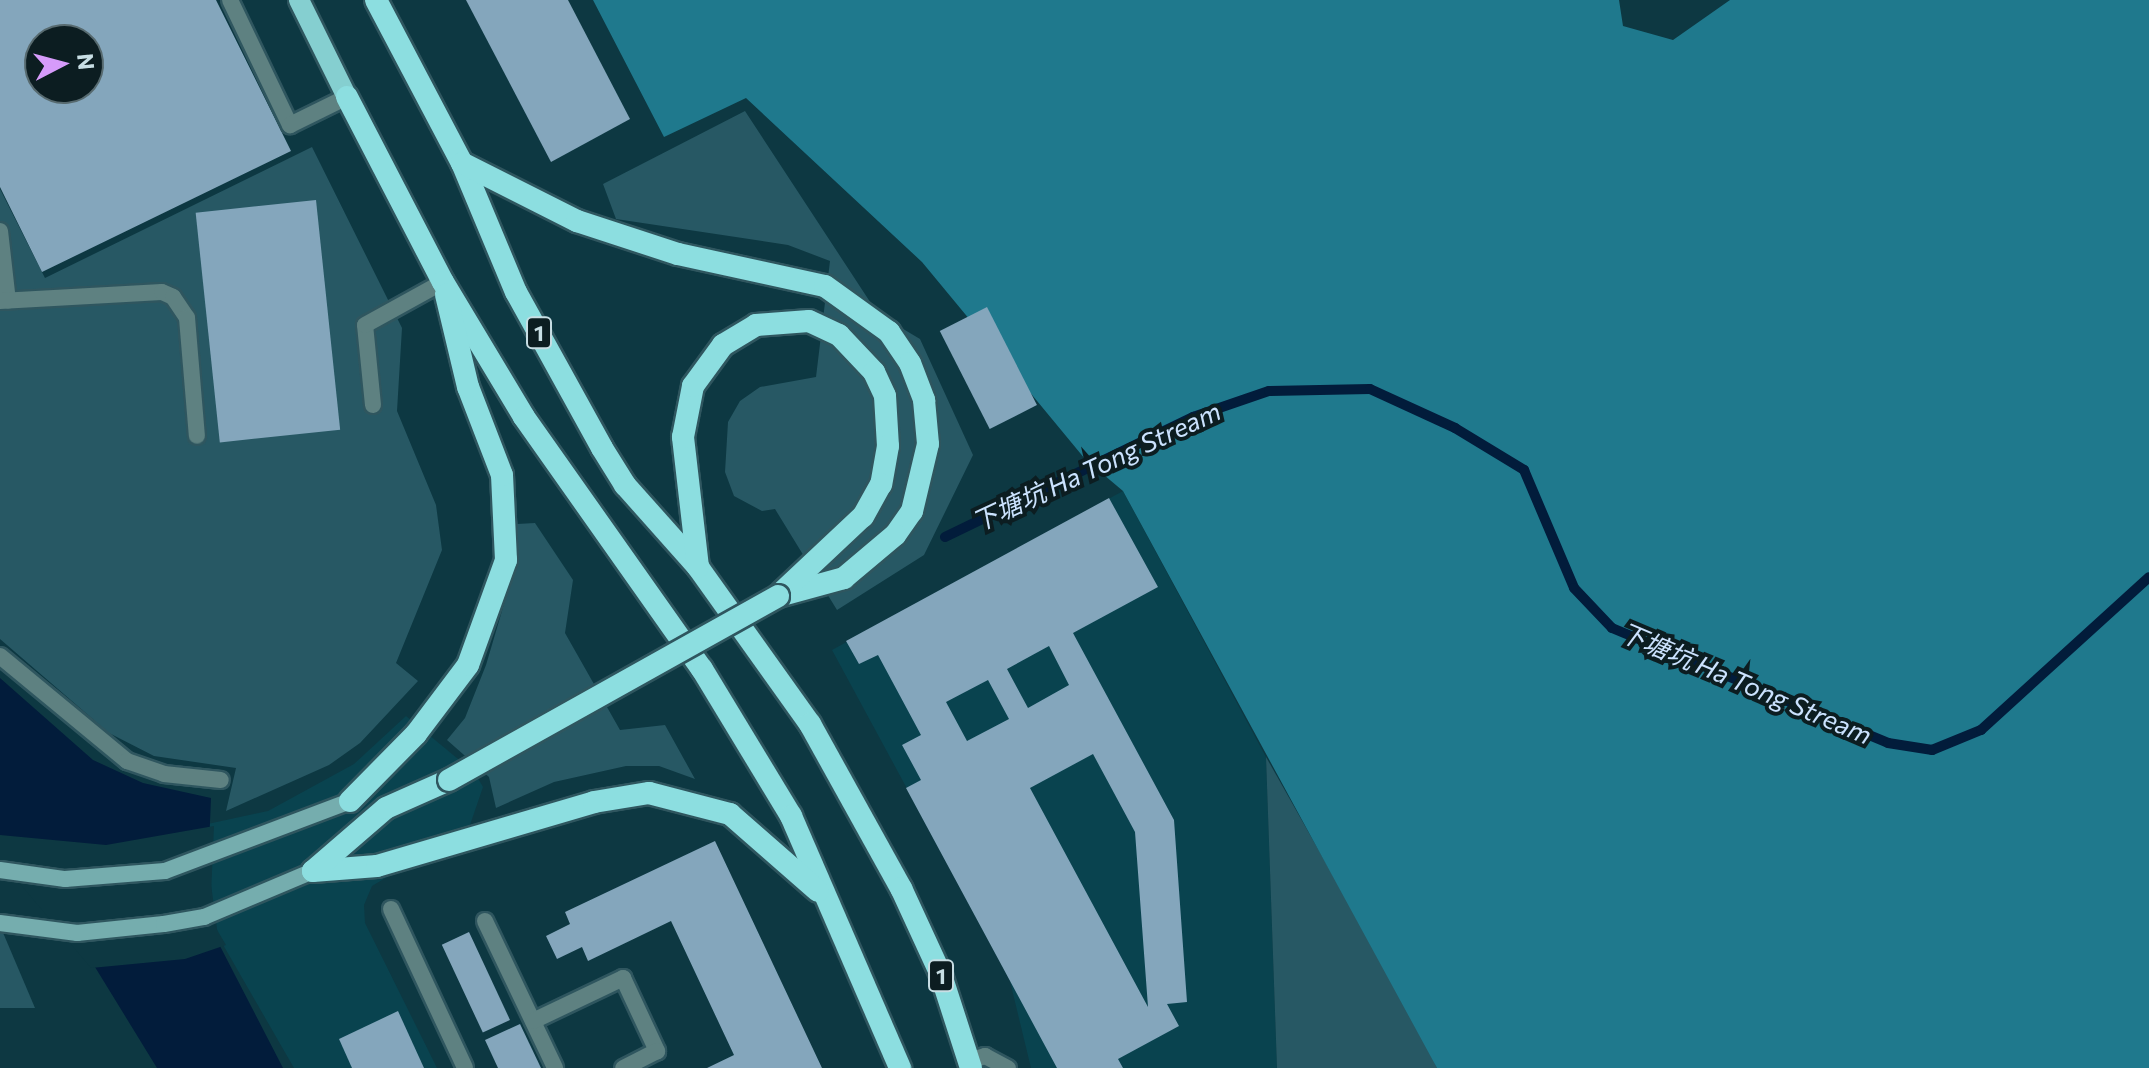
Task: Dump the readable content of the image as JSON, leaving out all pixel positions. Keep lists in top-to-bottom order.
{
  "streets": {
    "highway": ["1"]
  },
  "water": ["下塘坑 Ha Tong Stream"],
  "north": "right"
}
